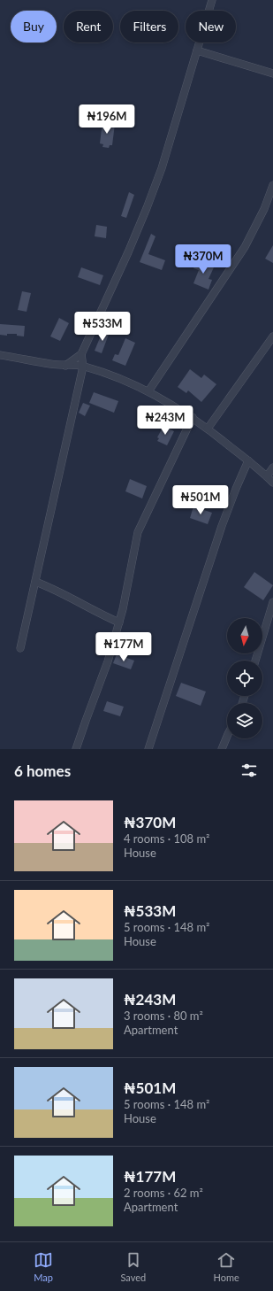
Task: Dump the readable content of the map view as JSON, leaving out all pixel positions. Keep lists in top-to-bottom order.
{
  "north": "bottom",
  "page": {
    "chip": [
      "Buy",
      "Rent",
      "Filters",
      "New"
    ],
    "price": [
      "₦196M",
      "₦370M",
      "₦533M",
      "₦243M",
      "₦501M",
      "₦177M"
    ],
    "heading": "6 homes",
    "list": [
      {
        "name": "₦370M",
        "note": "4 rooms · 108 m² · House"
      },
      {
        "name": "₦533M",
        "note": "5 rooms · 148 m² · House"
      },
      {
        "name": "₦243M",
        "note": "3 rooms · 80 m² · Apartment"
      },
      {
        "name": "₦501M",
        "note": "5 rooms · 148 m² · House"
      },
      {
        "name": "₦177M",
        "note": "2 rooms · 62 m² · Apartment"
      }
    ],
    "tabs": ["Map", "Saved", "Home"]
  }
}
